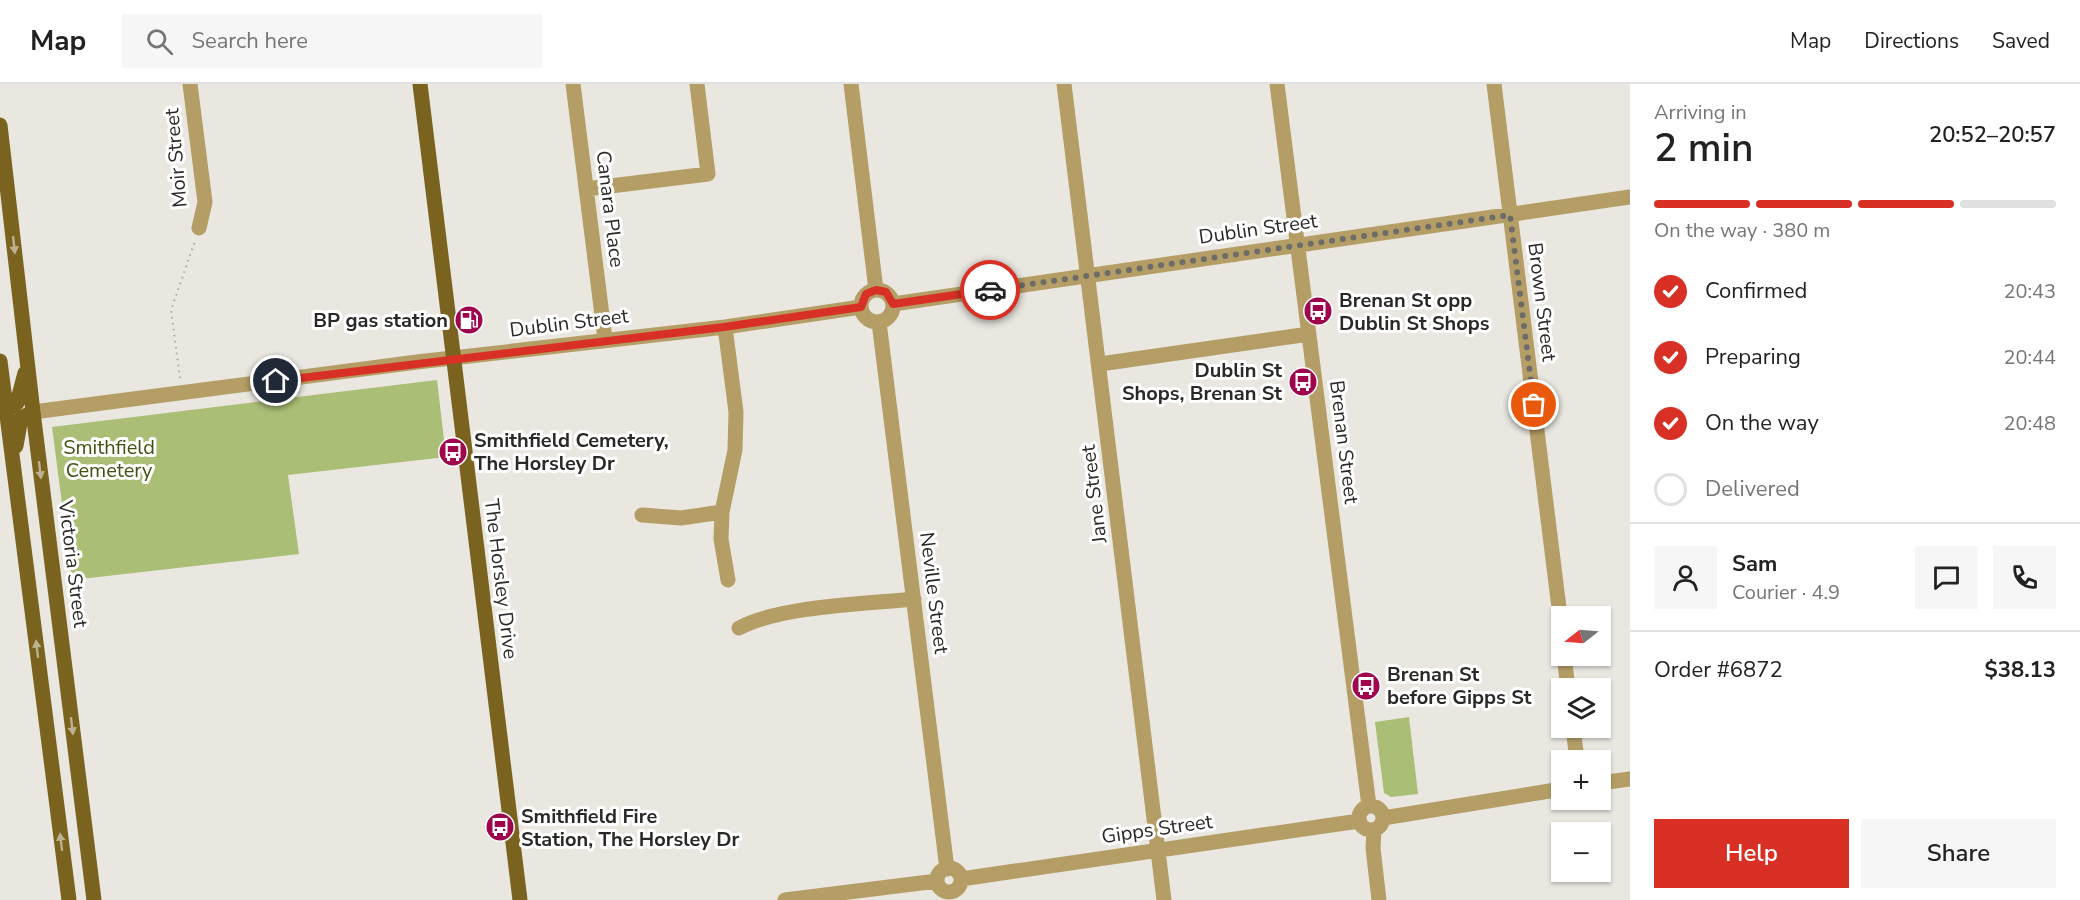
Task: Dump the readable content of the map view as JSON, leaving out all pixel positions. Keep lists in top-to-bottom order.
{
  "streets": {
    "main road": ["Victoria Street", "The Horsley Drive"],
    "street": [
      "Moir Street",
      "Canara Place",
      "Dublin Street",
      "Brown Street",
      "Brenan Street",
      "Jane Street",
      "Neville Street",
      "Gipps Street"
    ]
  },
  "crossings": [
    ["Canara Place", "Dublin Street"],
    ["Dublin Street", "Brown Street"],
    ["Dublin Street", "Brenan Street"],
    ["Dublin Street", "Jane Street"],
    ["Dublin Street", "Victoria Street"],
    ["Dublin Street", "The Horsley Drive"],
    ["Dublin Street", "Neville Street"],
    ["Brenan Street", "Gipps Street"],
    ["Jane Street", "Gipps Street"]
  ],
  "parks": ["Smithfield Cemetery"],
  "places": {
    "bus stop": [
      "Brenan St opp Dublin St Shops",
      "Dublin St Shops, Brenan St",
      "Smithfield Cemetery, The Horsley Dr",
      "Brenan St before Gipps St",
      "Smithfield Fire Station, The Horsley Dr"
    ],
    "fuel station": ["BP gas station"]
  },
  "north": "left",
  "page": {
    "header": "Map",
    "search": "Search here",
    "nav": ["Map", "Directions", "Saved"],
    "heading": ["2 min", "Arriving in", "20:52–20:57"],
    "panel": [
      "Sam",
      "Courier · 4.9",
      "Order #6872",
      "$38.13"
    ],
    "bar": "On the way · 380 m",
    "list": [
      ["Confirmed", "20:43"],
      ["Preparing", "20:44"],
      ["On the way", "20:48"],
      "Delivered"
    ],
    "map_buttons": ["+", "−"],
    "buttons": ["Help", "Share"]
  }
}
